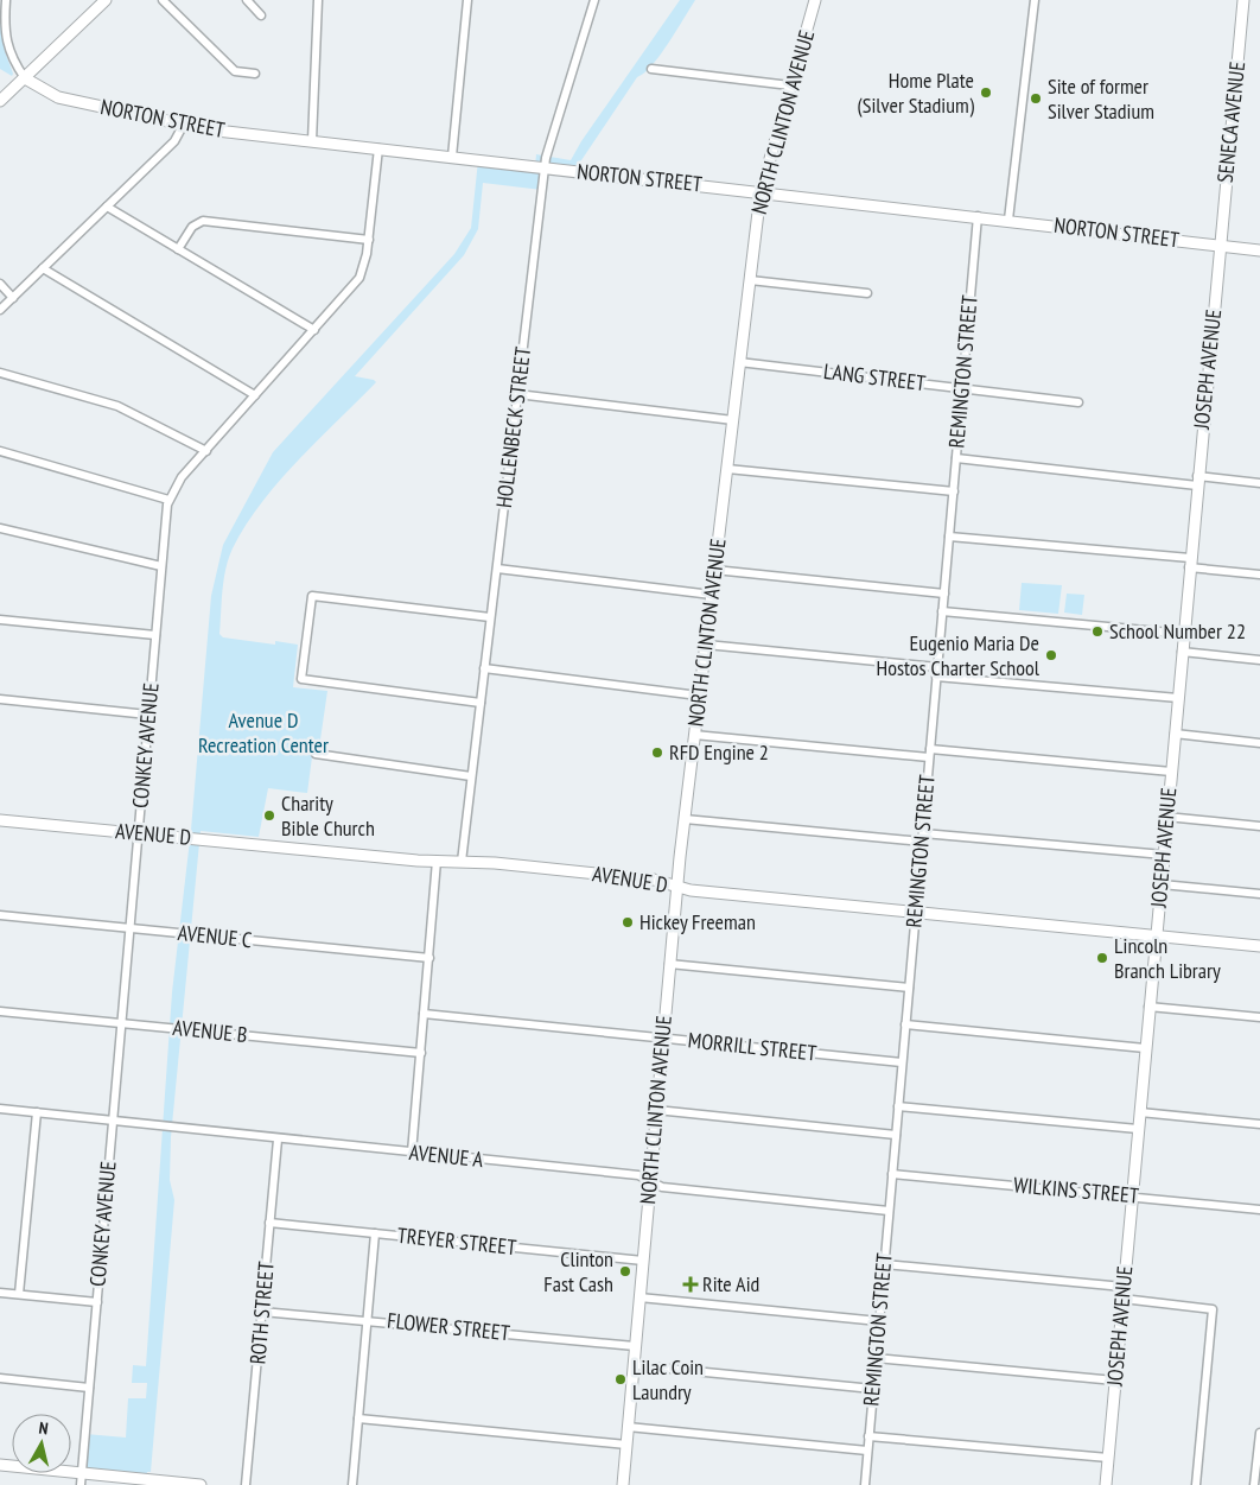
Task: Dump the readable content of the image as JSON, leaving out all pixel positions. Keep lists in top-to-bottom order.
{
  "streets": {
    "main road": [
      "NORTON STREET",
      "NORTH CLINTON AVENUE",
      "SENECA AVENUE",
      "JOSEPH AVENUE",
      "AVENUE D"
    ],
    "street": [
      "REMINGTON STREET",
      "LANG STREET",
      "HOLLENBECK STREET",
      "CONKEY AVENUE",
      "AVENUE C",
      "AVENUE B",
      "MORRILL STREET",
      "AVENUE A",
      "WILKINS STREET",
      "TREYER STREET",
      "ROTH STREET",
      "FLOWER STREET"
    ]
  },
  "crossings": [
    ["NORTON STREET", "NORTH CLINTON AVENUE"],
    ["NORTON STREET", "SENECA AVENUE"],
    ["NORTON STREET", "JOSEPH AVENUE"],
    ["NORTON STREET", "REMINGTON STREET"],
    ["NORTON STREET", "HOLLENBECK STREET"],
    ["NORTON STREET", "CONKEY AVENUE"],
    ["NORTH CLINTON AVENUE", "LANG STREET"],
    ["NORTH CLINTON AVENUE", "AVENUE D"],
    ["NORTH CLINTON AVENUE", "MORRILL STREET"],
    ["NORTH CLINTON AVENUE", "AVENUE A"],
    ["NORTH CLINTON AVENUE", "TREYER STREET"],
    ["NORTH CLINTON AVENUE", "FLOWER STREET"],
    ["SENECA AVENUE", "JOSEPH AVENUE"],
    ["JOSEPH AVENUE", "AVENUE D"],
    ["JOSEPH AVENUE", "WILKINS STREET"],
    ["REMINGTON STREET", "LANG STREET"],
    ["REMINGTON STREET", "AVENUE D"],
    ["REMINGTON STREET", "MORRILL STREET"],
    ["REMINGTON STREET", "AVENUE A"],
    ["REMINGTON STREET", "WILKINS STREET"],
    ["HOLLENBECK STREET", "AVENUE D"],
    ["CONKEY AVENUE", "AVENUE D"],
    ["CONKEY AVENUE", "AVENUE C"],
    ["CONKEY AVENUE", "AVENUE B"],
    ["CONKEY AVENUE", "AVENUE A"],
    ["AVENUE A", "ROTH STREET"],
    ["TREYER STREET", "ROTH STREET"],
    ["ROTH STREET", "FLOWER STREET"]
  ],
  "parks": ["Avenue D Recreation Center"],
  "places": {
    "other": [
      "Home Plate (Silver Stadium)",
      "Site of former Silver Stadium",
      "School Number 22",
      "Eugenio Maria De Hostos Charter School",
      "RFD Engine 2",
      "Charity Bible Church",
      "Hickey Freeman",
      "Lincoln Branch Library",
      "Clinton Fast Cash",
      "Lilac Coin Laundry"
    ],
    "health": ["Rite Aid"]
  },
  "north": "top"
}
